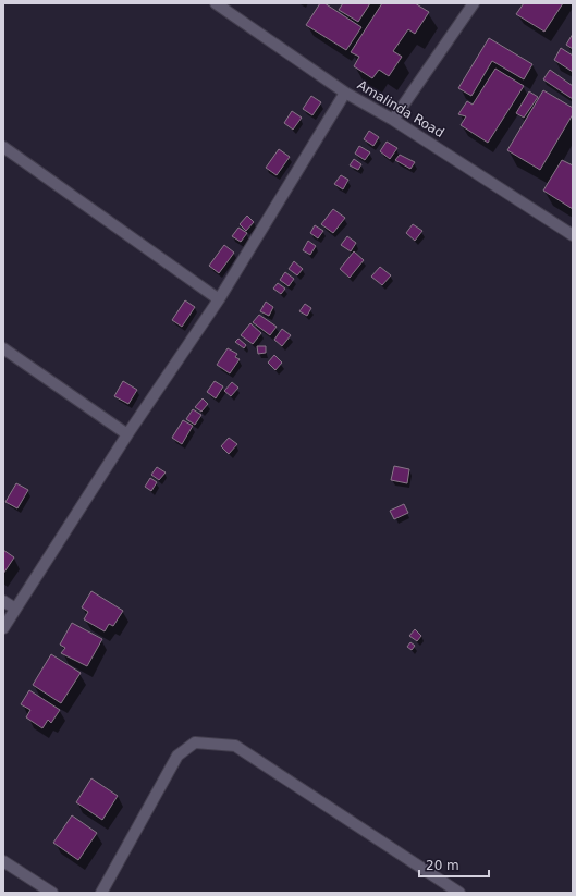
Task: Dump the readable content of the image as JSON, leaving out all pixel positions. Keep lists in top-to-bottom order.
{
  "streets": {
    "street": ["Amalinda Road"]
  },
  "scale_bar": "20 m"
}
